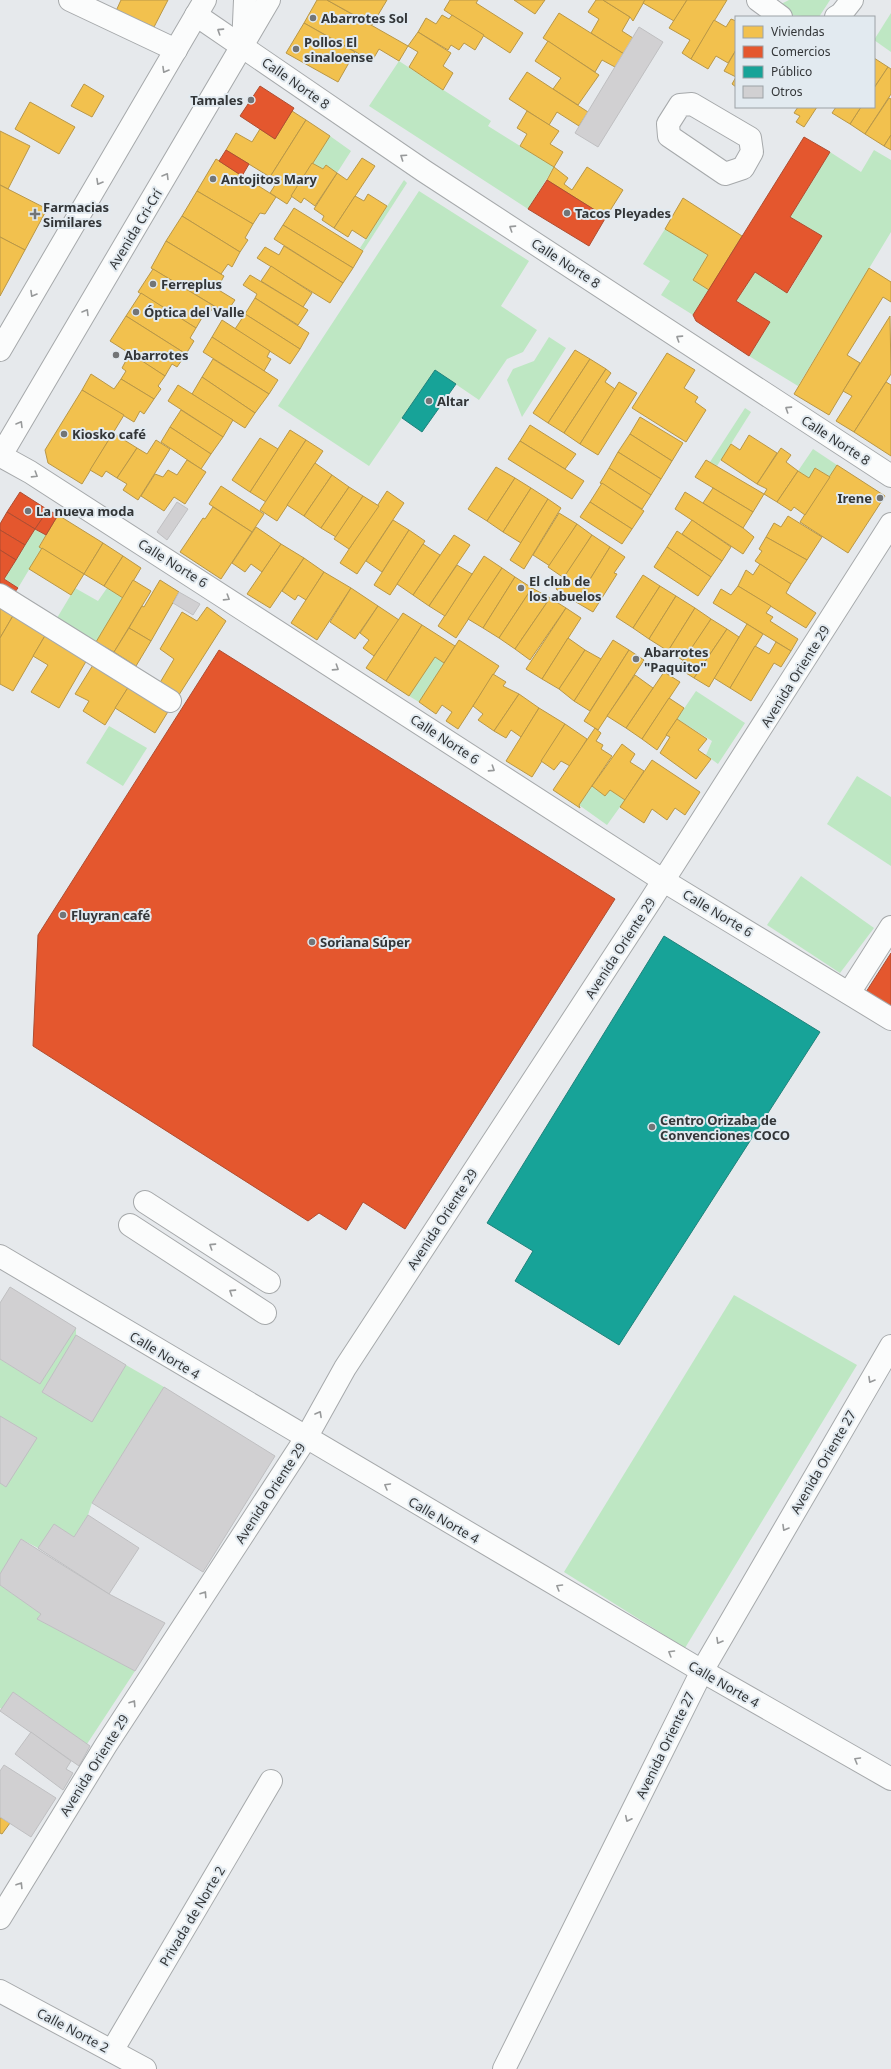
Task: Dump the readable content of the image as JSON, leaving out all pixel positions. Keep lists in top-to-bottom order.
{
  "streets": {
    "street": [
      "Calle Norte 8",
      "Avenida Cri-Crí",
      "Calle Norte 6",
      "Avenida Oriente 29",
      "Calle Norte 4",
      "Avenida Oriente 27",
      "Privada de Norte 2",
      "Calle Norte 2"
    ]
  },
  "crossings": [
    ["Calle Norte 8", "Avenida Cri-Crí"],
    ["Avenida Cri-Crí", "Calle Norte 6"],
    ["Calle Norte 6", "Avenida Oriente 29"],
    ["Avenida Oriente 29", "Calle Norte 4"],
    ["Calle Norte 4", "Avenida Oriente 27"],
    ["Privada de Norte 2", "Calle Norte 2"]
  ],
  "one_way": [
    "Calle Norte 8",
    "Calle Norte 6",
    "Avenida Oriente 29",
    "Calle Norte 4",
    "Avenida Oriente 27"
  ],
  "places": {
    "other": [
      "Abarrotes Sol",
      "Pollos El sinaloense",
      "Tamales",
      "Antojitos Mary",
      "Tacos Pleyades",
      "Ferreplus",
      "Óptica del Valle",
      "Abarrotes",
      "Altar",
      "Kiosko café",
      "Irene",
      "La nueva moda",
      "El club de los abuelos",
      "Abarrotes \"Paquito\"",
      "Fluyran café",
      "Soriana Súper",
      "Centro Orizaba de Convenciones COCO"
    ],
    "health": ["Farmacias Similares"]
  },
  "legend": [
    "Viviendas",
    "Comercios",
    "Público",
    "Otros"
  ]
}
